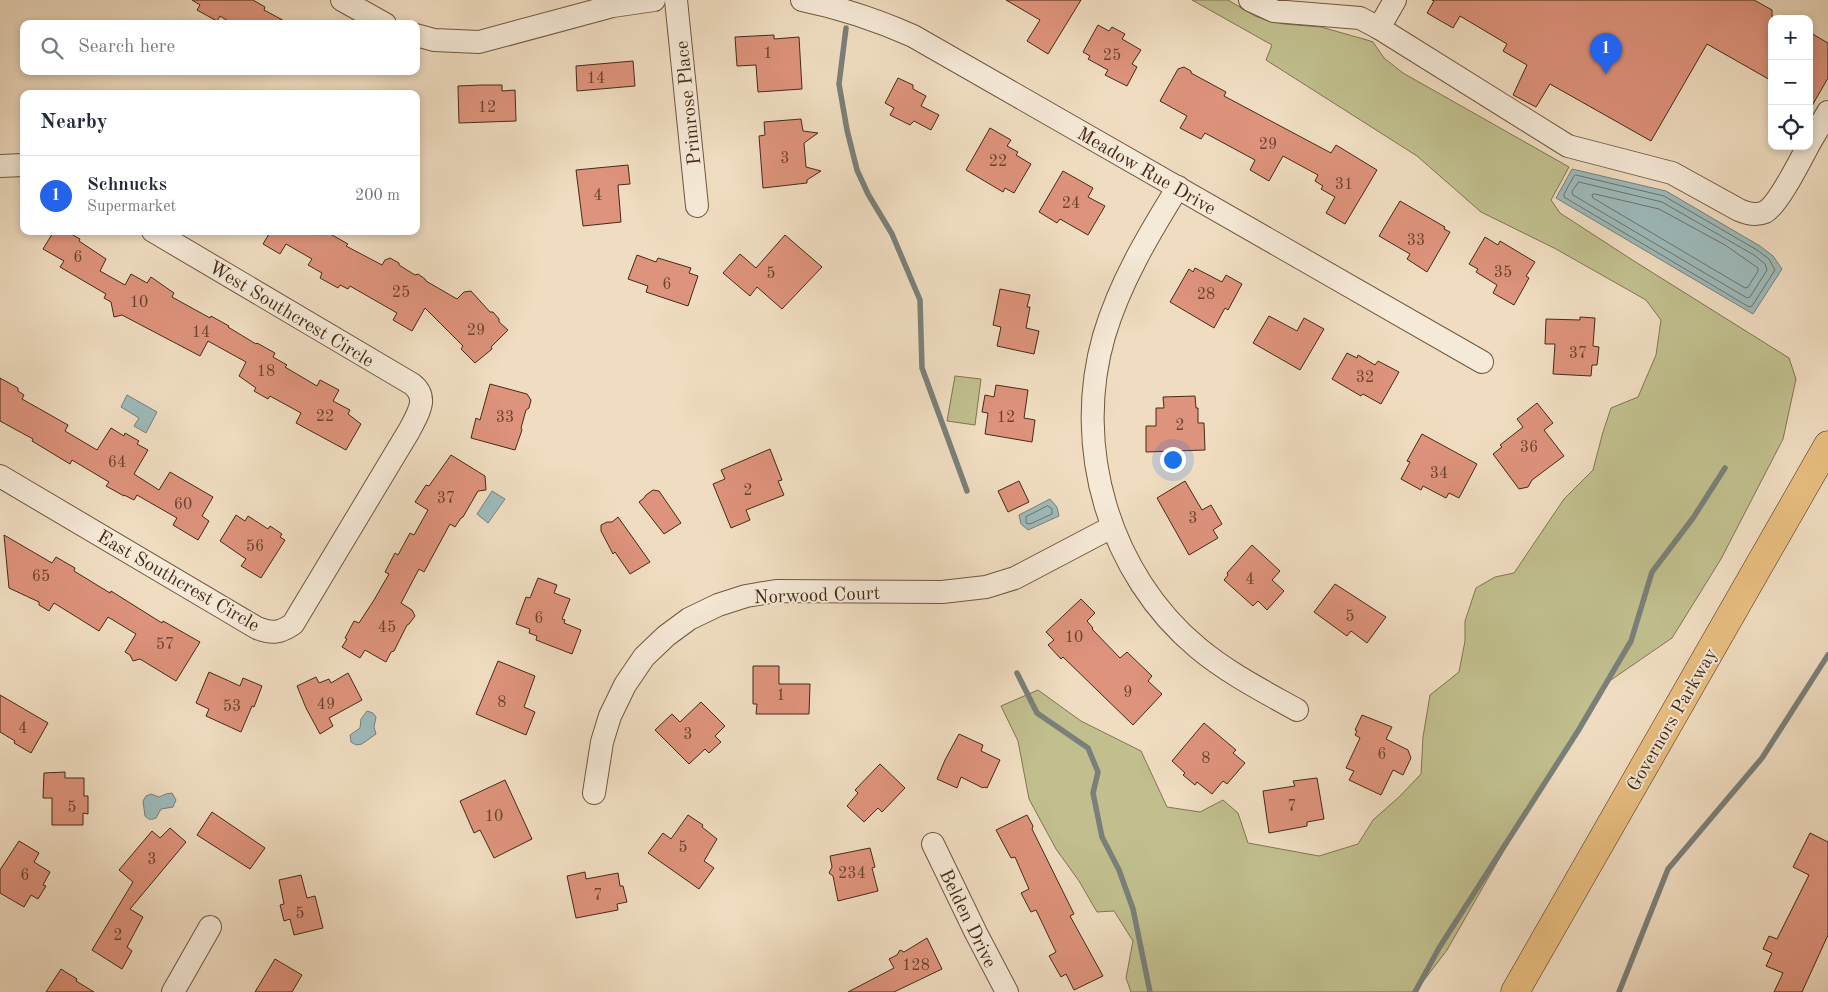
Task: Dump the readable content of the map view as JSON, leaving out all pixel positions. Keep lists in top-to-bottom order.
{
  "streets": {
    "main road": ["Governors Parkway"],
    "street": [
      "Primrose Place",
      "Meadow Rue Drive",
      "West Southcrest Circle",
      "East Southcrest Circle",
      "Norwood Court",
      "Belden Drive"
    ]
  },
  "crossings": [
    ["West Southcrest Circle", "East Southcrest Circle"]
  ],
  "house_numbers": [
    "1",
    "25",
    "14",
    "12",
    "29",
    "3",
    "22",
    "31",
    "4",
    "24",
    "33",
    "6",
    "35",
    "5",
    "6",
    "25",
    "28",
    "10",
    "29",
    "14",
    "37",
    "18",
    "32",
    "22",
    "33",
    "12",
    "2",
    "36",
    "64",
    "34",
    "2",
    "37",
    "60",
    "3",
    "56",
    "65",
    "4",
    "5",
    "6",
    "45",
    "10",
    "57",
    "9",
    "1",
    "8",
    "49",
    "53",
    "4",
    "3",
    "6",
    "8",
    "7",
    "5",
    "10",
    "5",
    "3",
    "234",
    "6",
    "7",
    "5",
    "2",
    "128"
  ],
  "page": {
    "map_buttons": ["+", "−"],
    "search": "Search here",
    "pins": "1",
    "heading": "Nearby",
    "list": [
      {
        "mark": "1",
        "name": "Schnucks",
        "note": "Supermarket",
        "value": "200 m"
      }
    ]
  }
}
